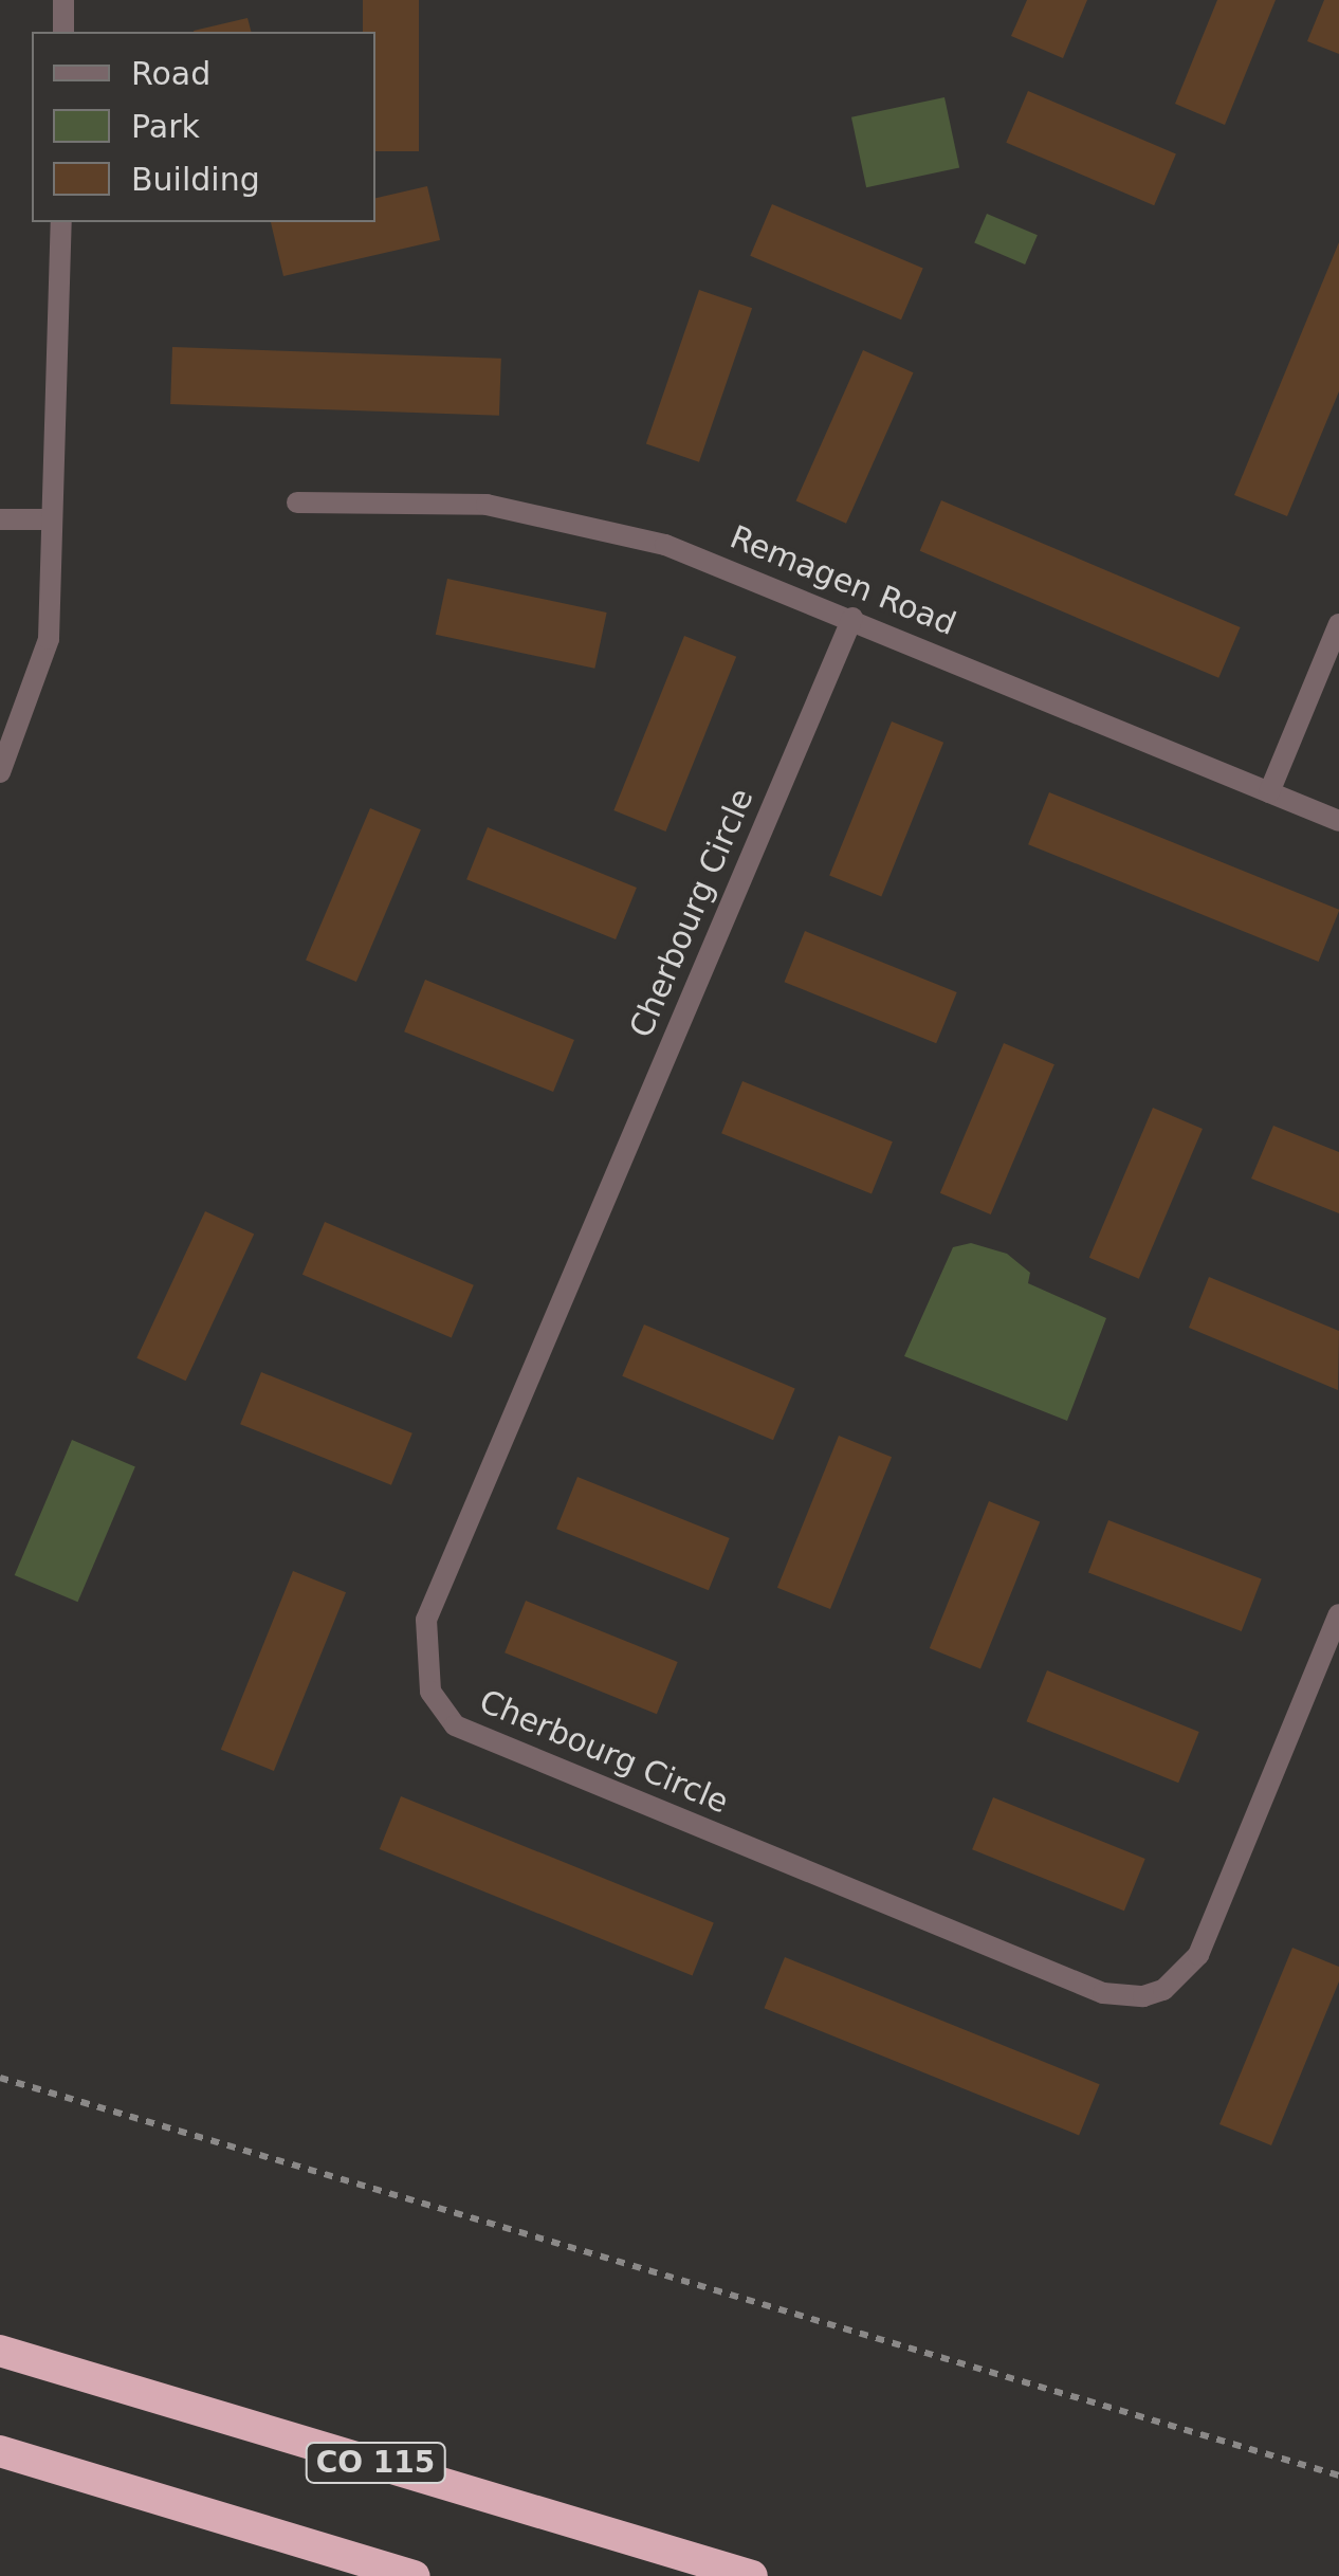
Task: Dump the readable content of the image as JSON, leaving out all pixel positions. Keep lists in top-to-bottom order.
{
  "streets": {
    "highway": ["CO 115"],
    "street": ["Remagen Road", "Cherbourg Circle"]
  },
  "crossings": [
    ["Remagen Road", "Cherbourg Circle"]
  ],
  "legend": ["Road", "Park", "Building"]
}
